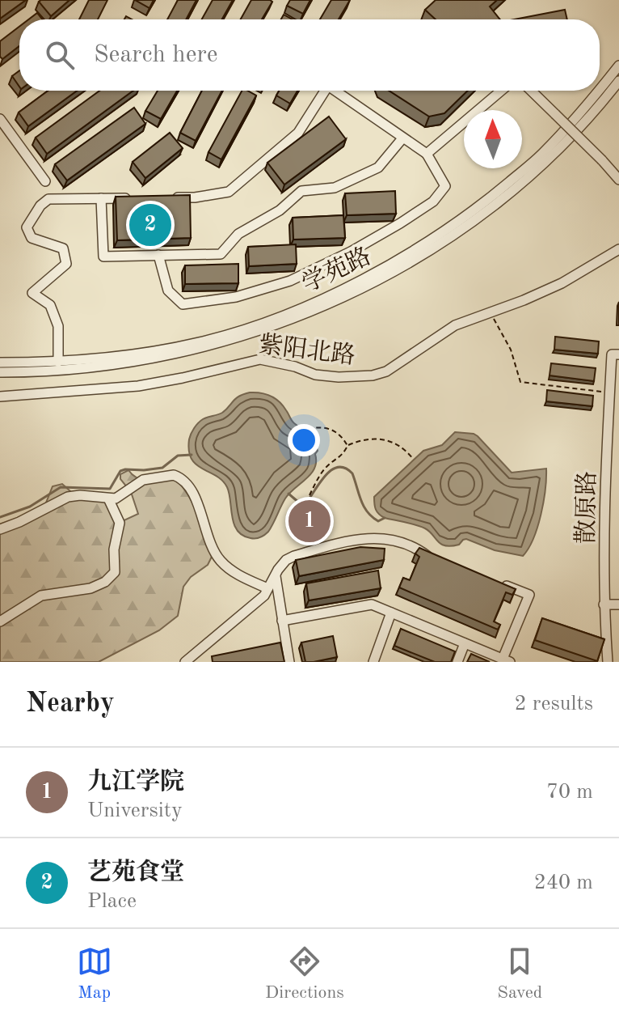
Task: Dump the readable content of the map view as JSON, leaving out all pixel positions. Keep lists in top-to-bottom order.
{
  "streets": {
    "street": ["学苑路", "紫阳北路", "散原路"]
  },
  "north": "top",
  "page": {
    "search": "Search here",
    "pins": ["2", "1"],
    "heading": ["Nearby", "2 results"],
    "list": [
      {
        "mark": "1",
        "name": "九江学院",
        "note": "University",
        "value": "70 m"
      },
      {
        "mark": "2",
        "name": "艺苑食堂",
        "note": "Place",
        "value": "240 m"
      }
    ],
    "nav": ["Map", "Directions", "Saved"]
  }
}
